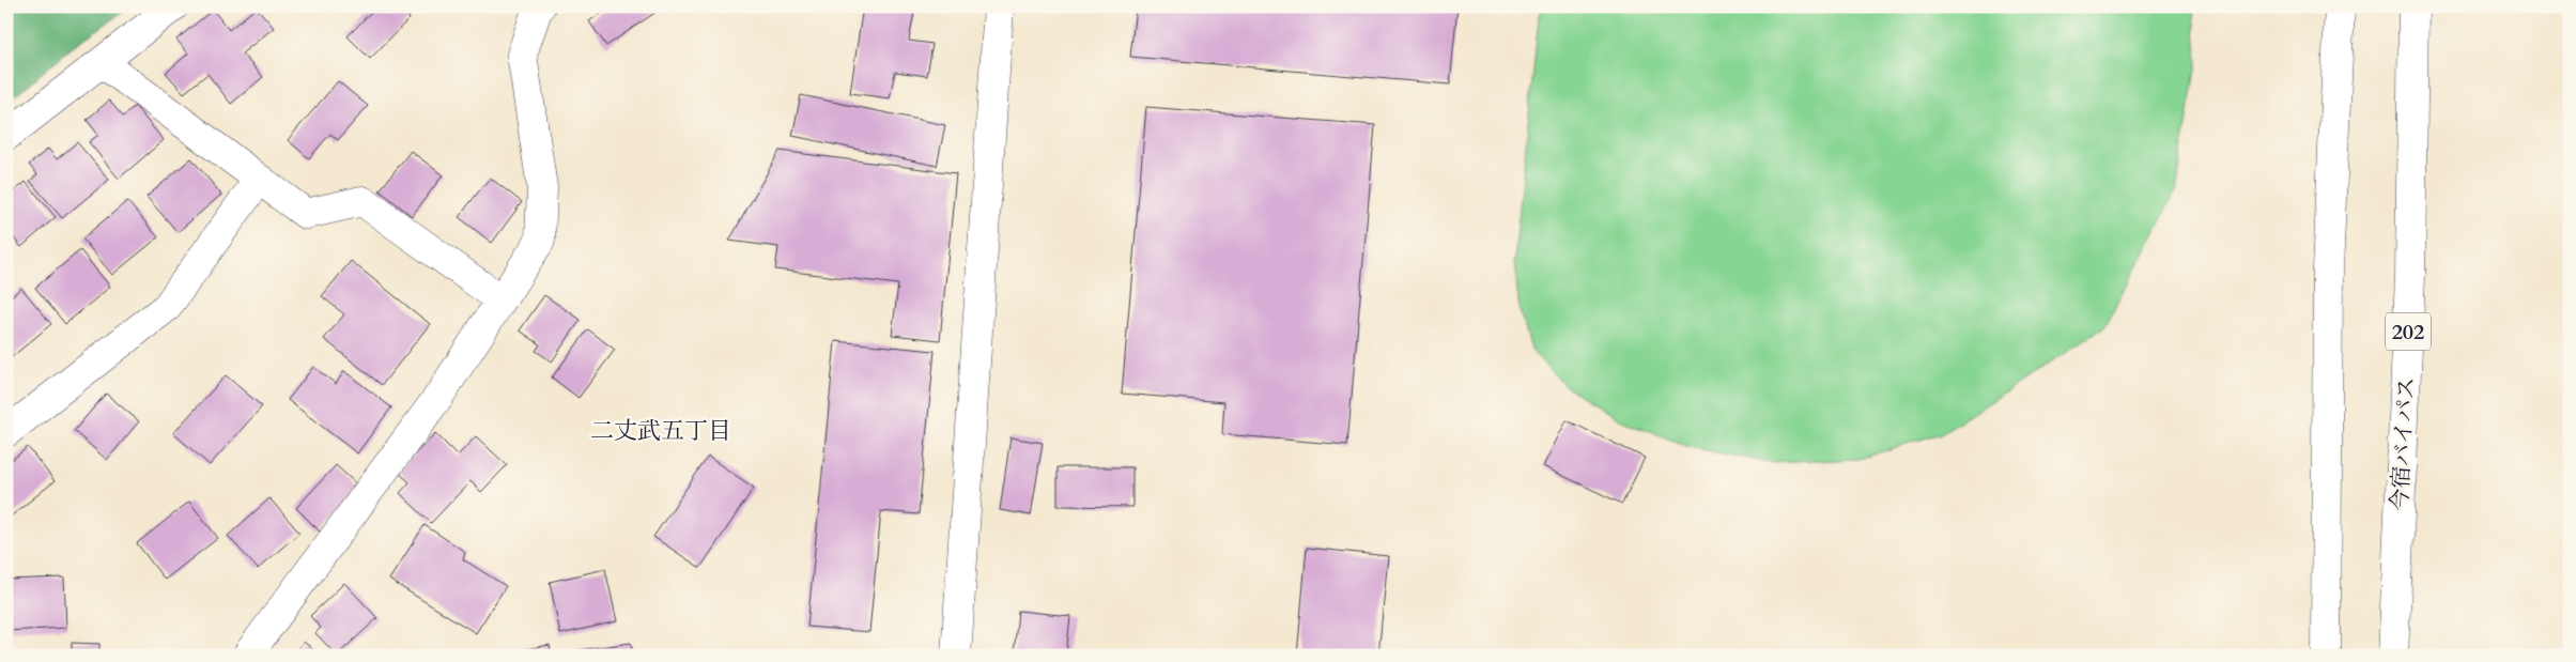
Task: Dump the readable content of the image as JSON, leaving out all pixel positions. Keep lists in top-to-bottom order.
{
  "streets": {
    "main road": ["202", "今宿バイパス"]
  },
  "districts": ["二丈武五丁目"]
}
